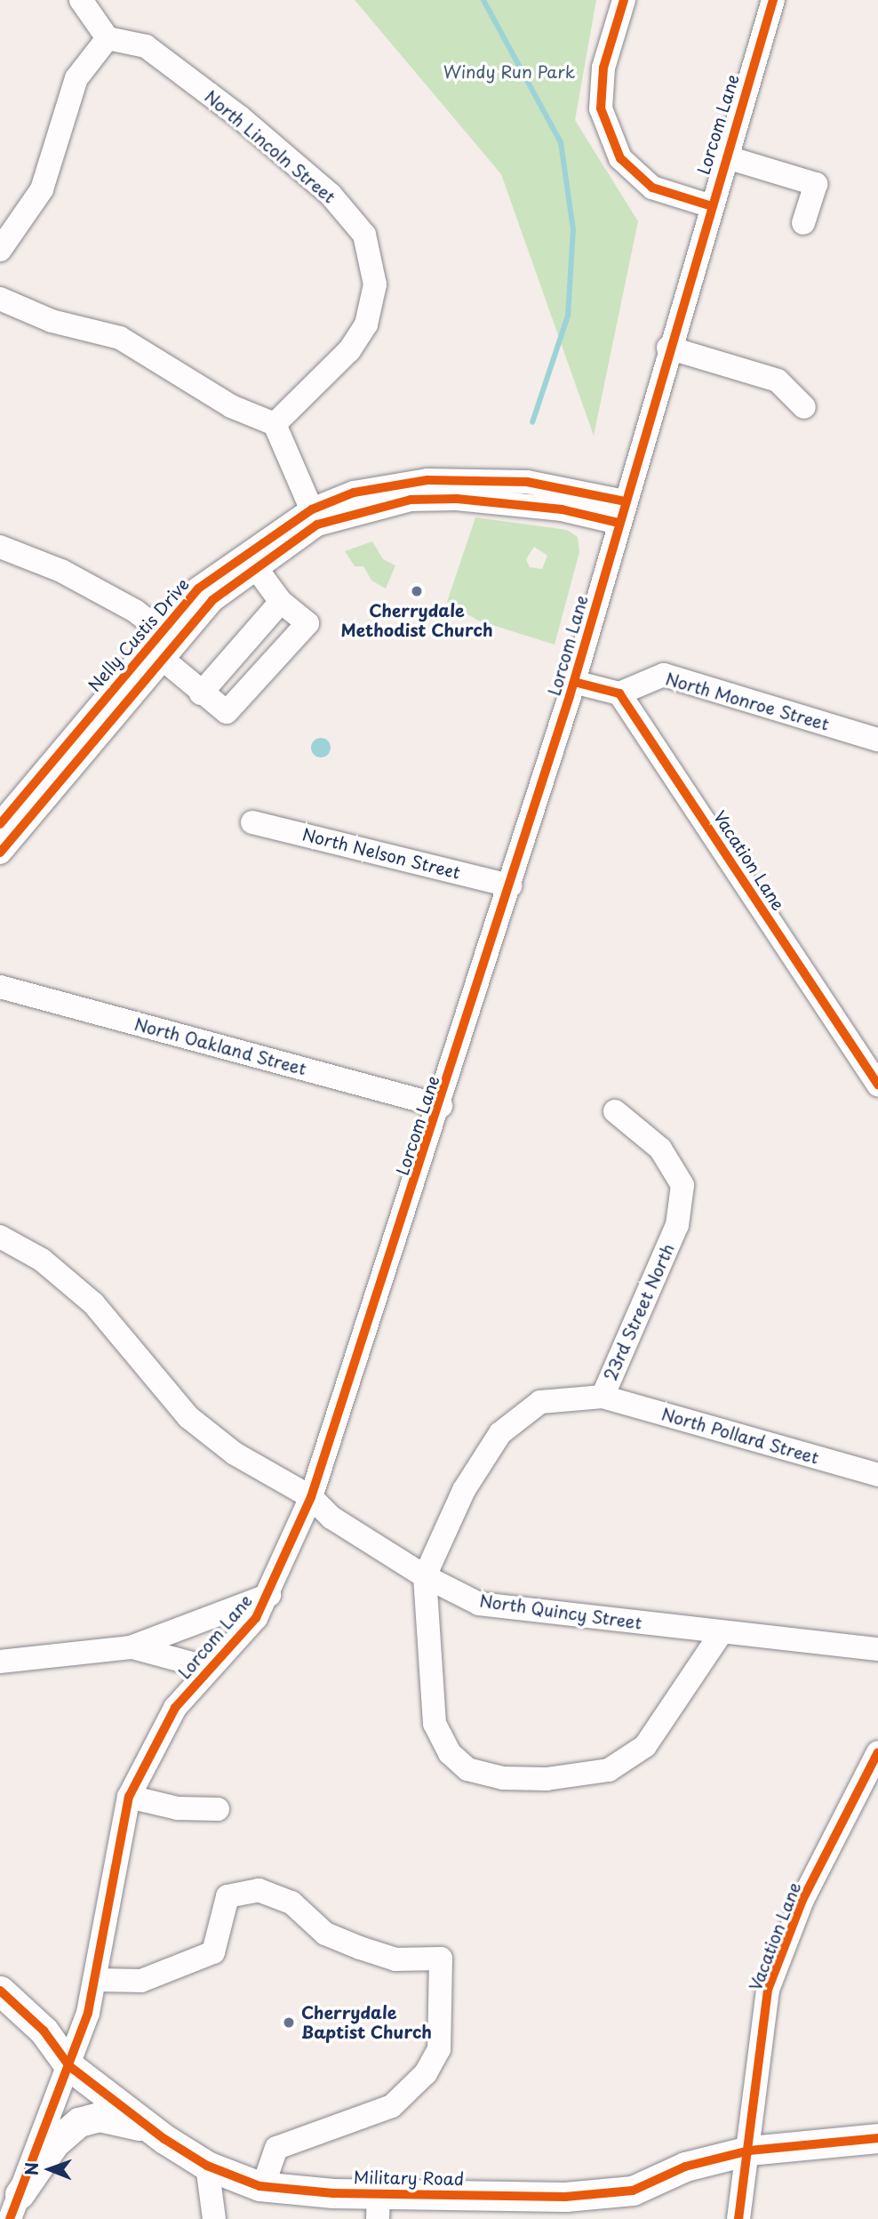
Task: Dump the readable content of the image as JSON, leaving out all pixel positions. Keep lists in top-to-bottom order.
{
  "streets": {
    "main road": ["Military Road"],
    "street": [
      "Lorcom Lane",
      "North Lincoln Street",
      "Nelly Custis Drive",
      "North Monroe Street",
      "North Nelson Street",
      "Vacation Lane",
      "North Oakland Street",
      "23rd Street North",
      "North Pollard Street",
      "North Quincy Street"
    ]
  },
  "crossings": [
    ["Lorcom Lane", "Nelly Custis Drive"],
    ["Lorcom Lane", "North Nelson Street"],
    ["Lorcom Lane", "North Oakland Street"],
    ["Lorcom Lane", "North Quincy Street"],
    ["Lorcom Lane", "Military Road"],
    ["North Monroe Street", "Vacation Lane"],
    ["Vacation Lane", "Military Road"],
    ["23rd Street North", "North Pollard Street"],
    ["23rd Street North", "North Quincy Street"]
  ],
  "parks": ["Windy Run Park"],
  "places": ["Cherrydale Methodist Church", "Cherrydale Baptist Church"],
  "north": "left"
}
